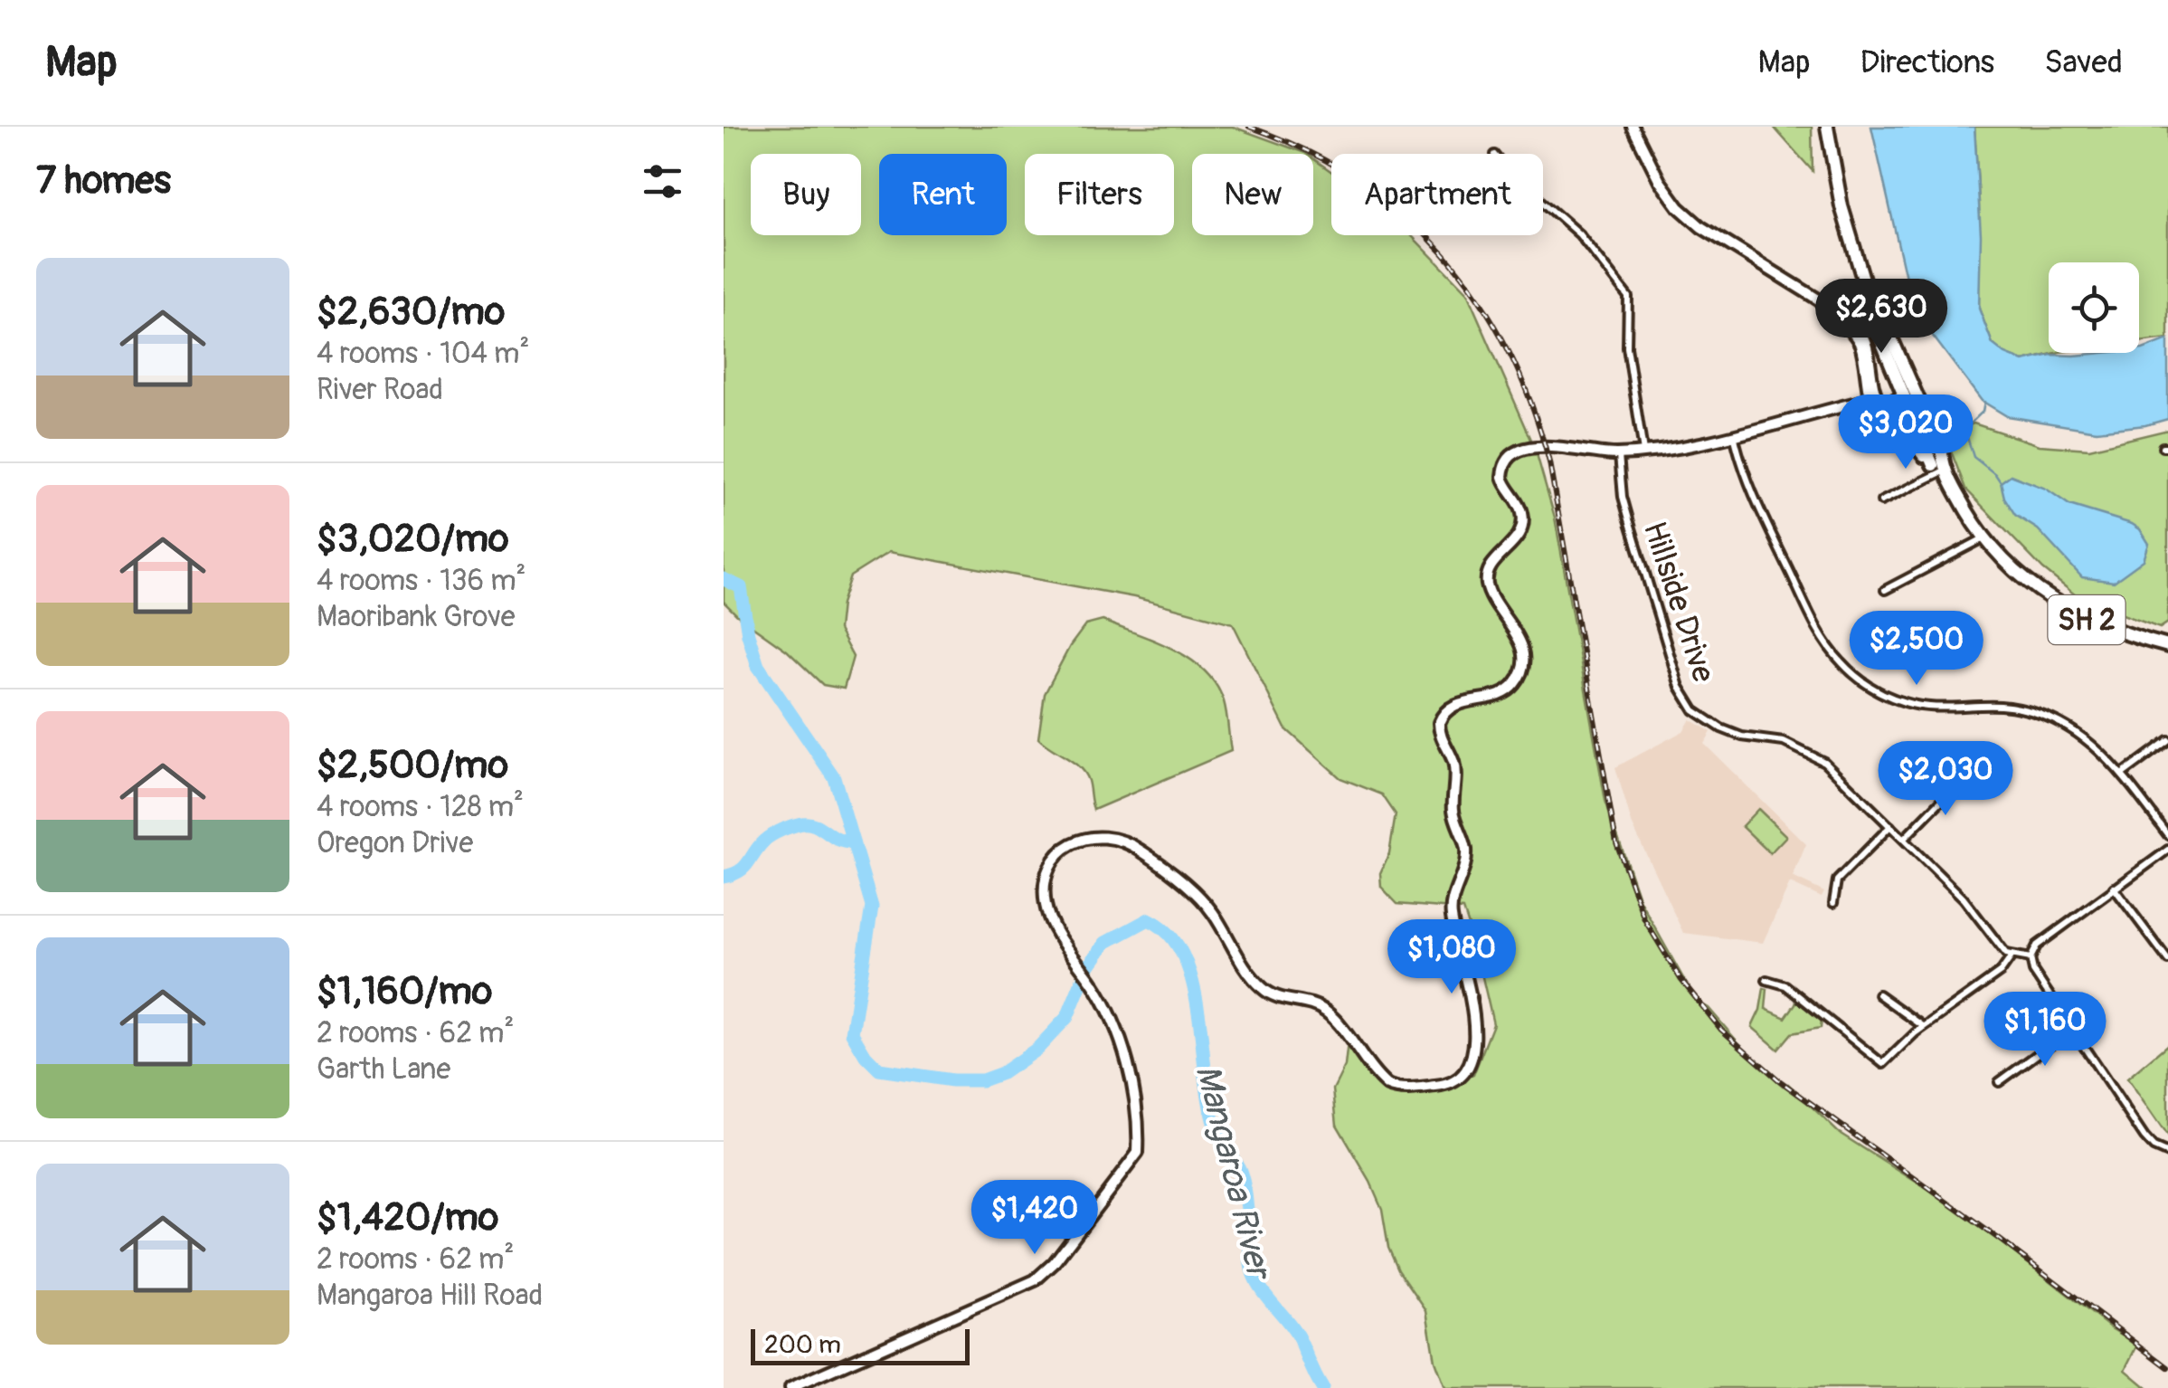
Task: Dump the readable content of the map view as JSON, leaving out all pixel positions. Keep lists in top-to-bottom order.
{
  "streets": {
    "highway": ["SH 2"],
    "street": ["Hillside Drive"]
  },
  "water": ["Mangaroa River"],
  "scale_bar": "200 m",
  "page": {
    "header": "Map",
    "nav": ["Map", "Directions", "Saved"],
    "heading": "7 homes",
    "chip": [
      "Buy",
      "Rent",
      "Filters",
      "New",
      "Apartment"
    ],
    "list": [
      {
        "name": "$2,630/mo",
        "note": "4 rooms · 104 m² · River Road"
      },
      {
        "name": "$3,020/mo",
        "note": "4 rooms · 136 m² · Maoribank Grove"
      },
      {
        "name": "$2,500/mo",
        "note": "4 rooms · 128 m² · Oregon Drive"
      },
      {
        "name": "$1,160/mo",
        "note": "2 rooms · 62 m² · Garth Lane"
      },
      {
        "name": "$1,420/mo",
        "note": "2 rooms · 62 m² · Mangaroa Hill Road"
      }
    ],
    "price": [
      "$2,630",
      "$3,020",
      "$2,500",
      "$2,030",
      "$1,080",
      "$1,160",
      "$1,420"
    ],
    "scale": "200 m"
  }
}
